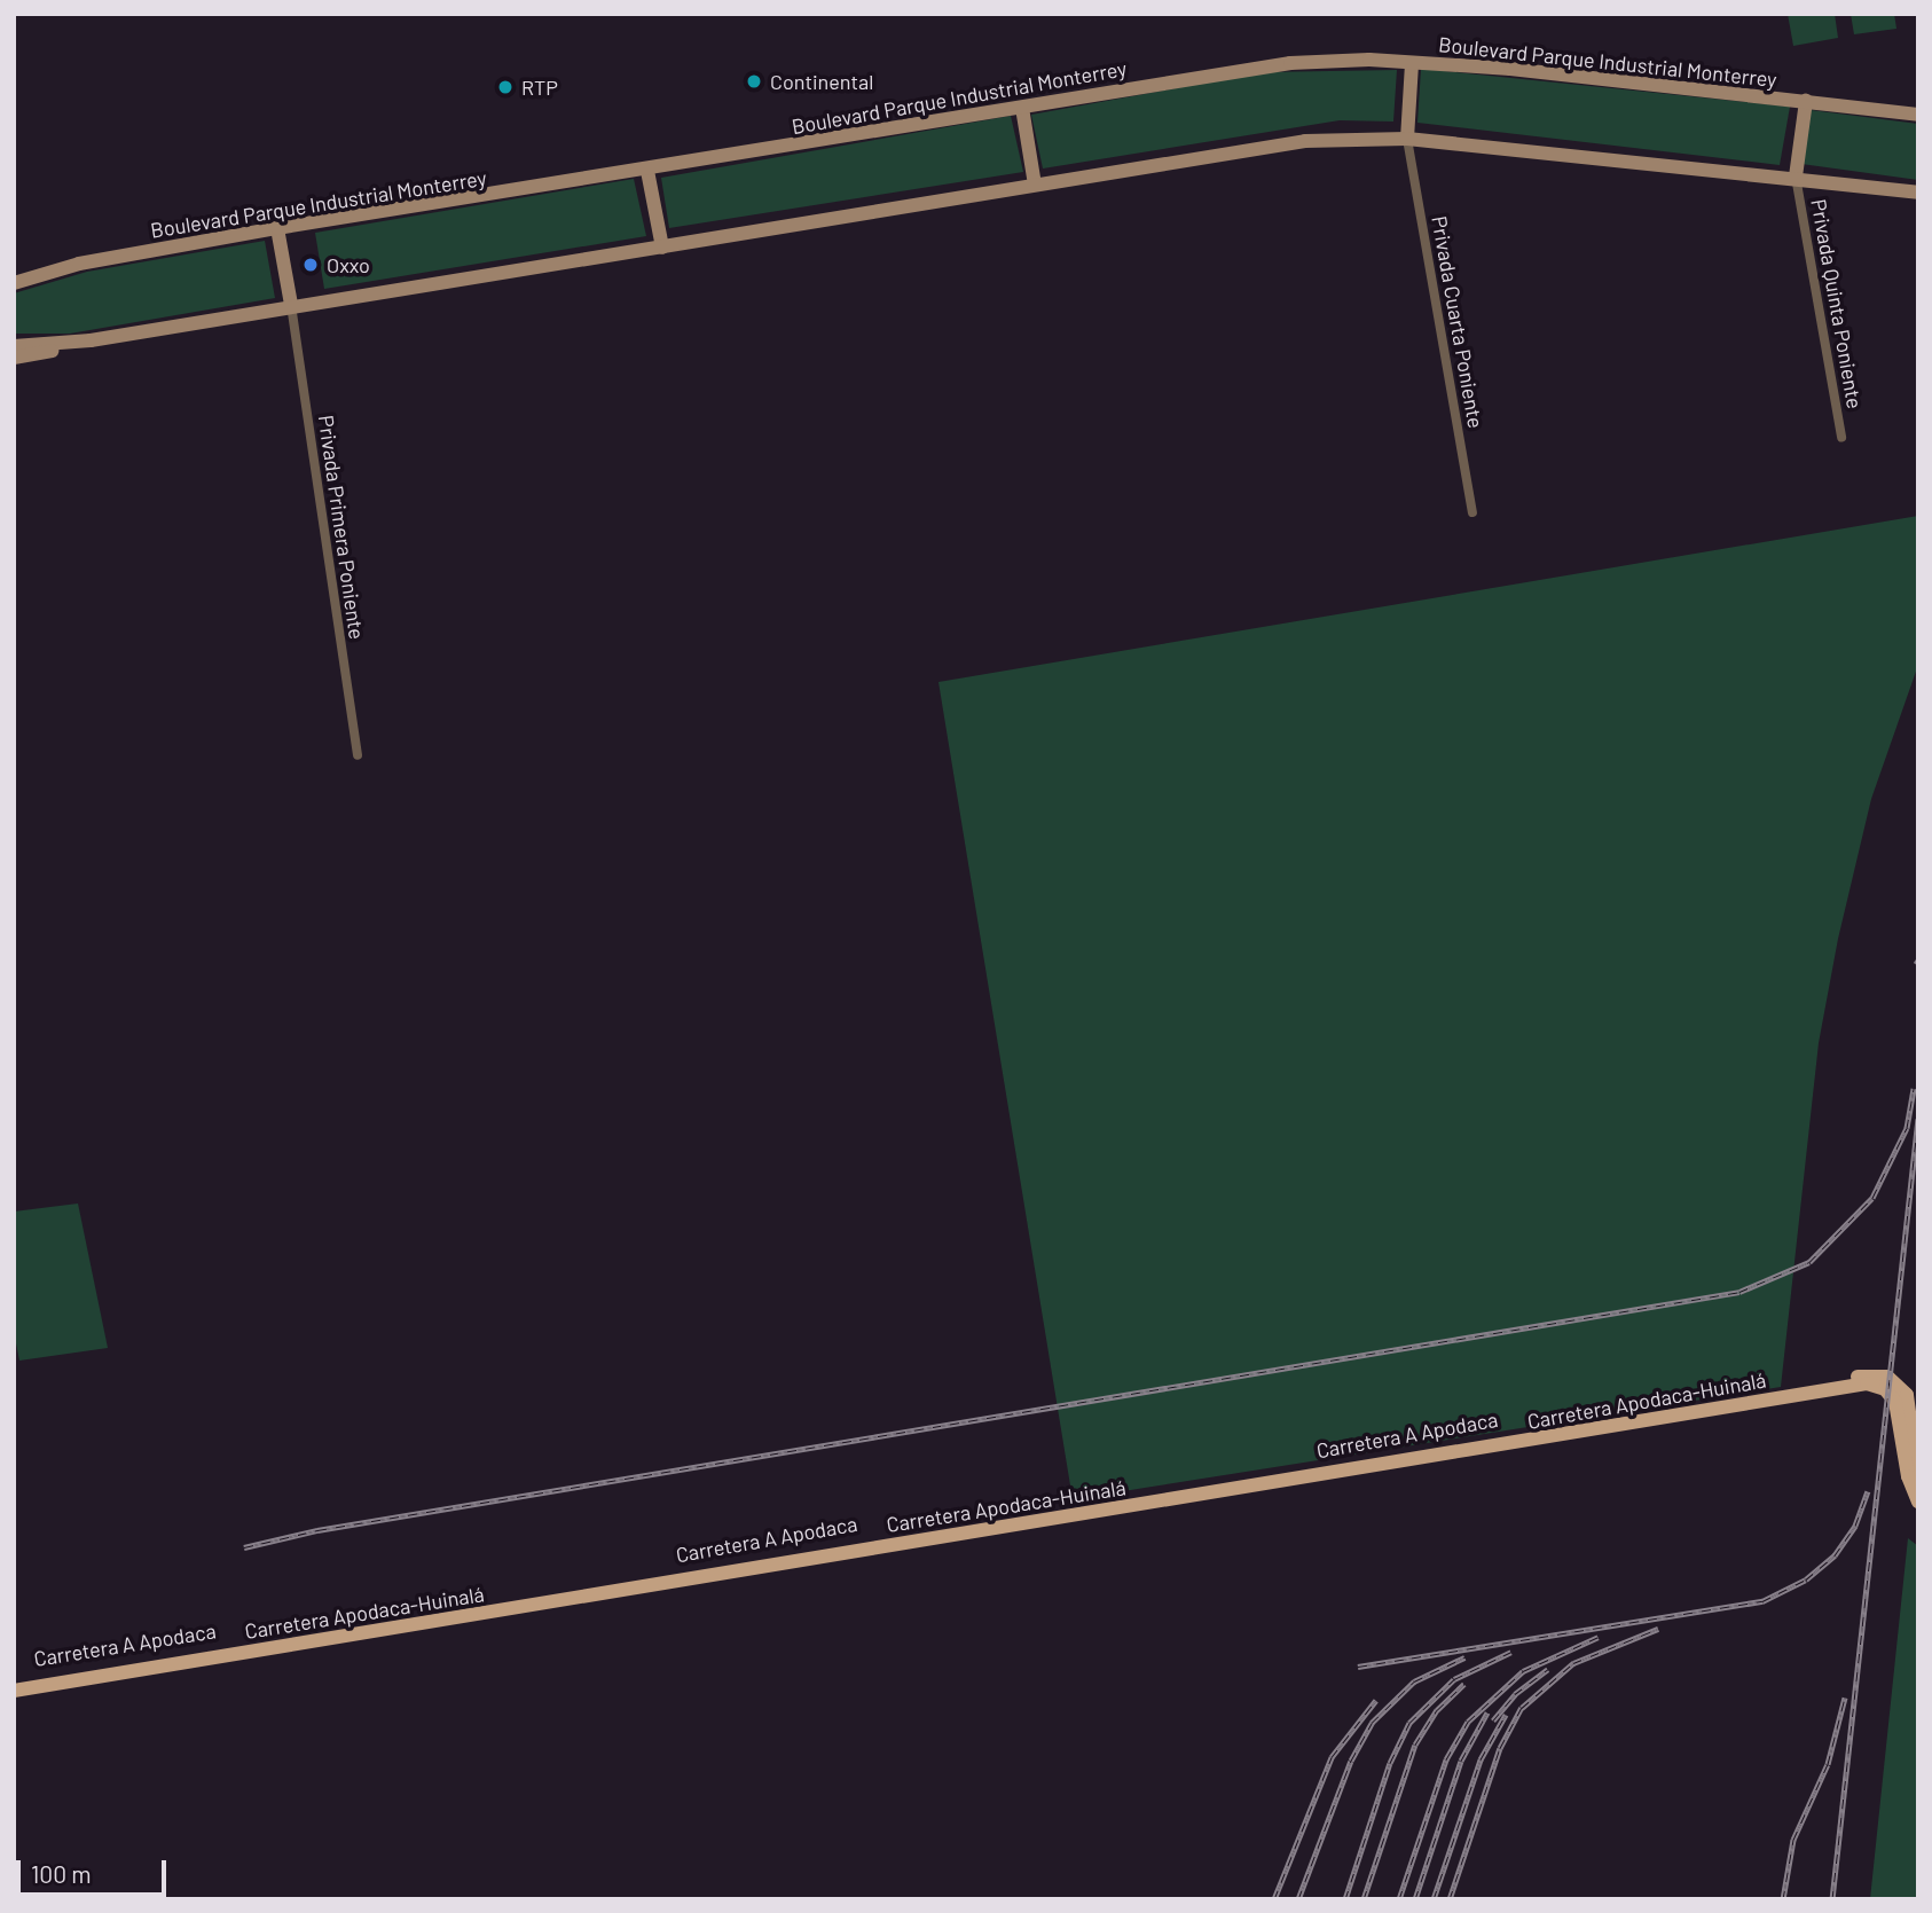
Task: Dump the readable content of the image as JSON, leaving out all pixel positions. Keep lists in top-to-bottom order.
{
  "streets": {
    "main road": ["Carretera Apodaca-Huinalá", "Carretera A Apodaca"],
    "street": [
      "Boulevard Parque Industrial Monterrey",
      "Privada Quinta Poniente",
      "Privada Cuarta Poniente",
      "Privada Primera Poniente"
    ]
  },
  "places": ["Continental", "RTP", "Oxxo"],
  "scale_bar": "100 m"
}
